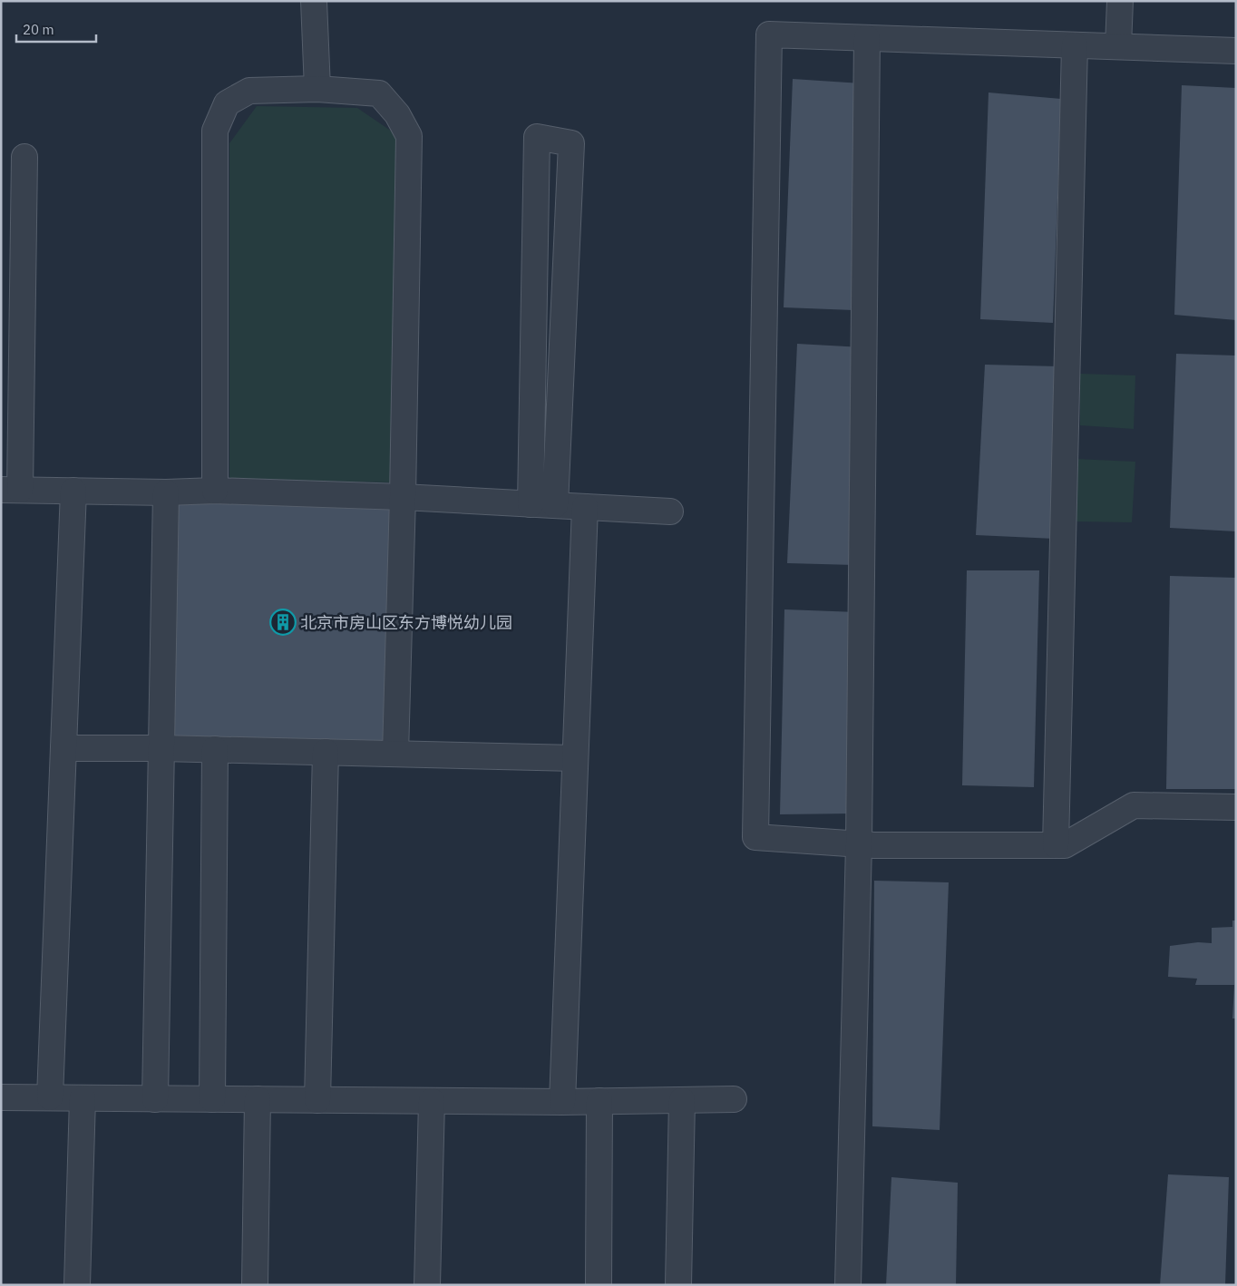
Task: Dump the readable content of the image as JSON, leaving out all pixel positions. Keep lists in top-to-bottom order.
{
  "places": {
    "building": ["北京市房山区东方博悦幼儿园"]
  },
  "scale_bar": "20 m"
}
